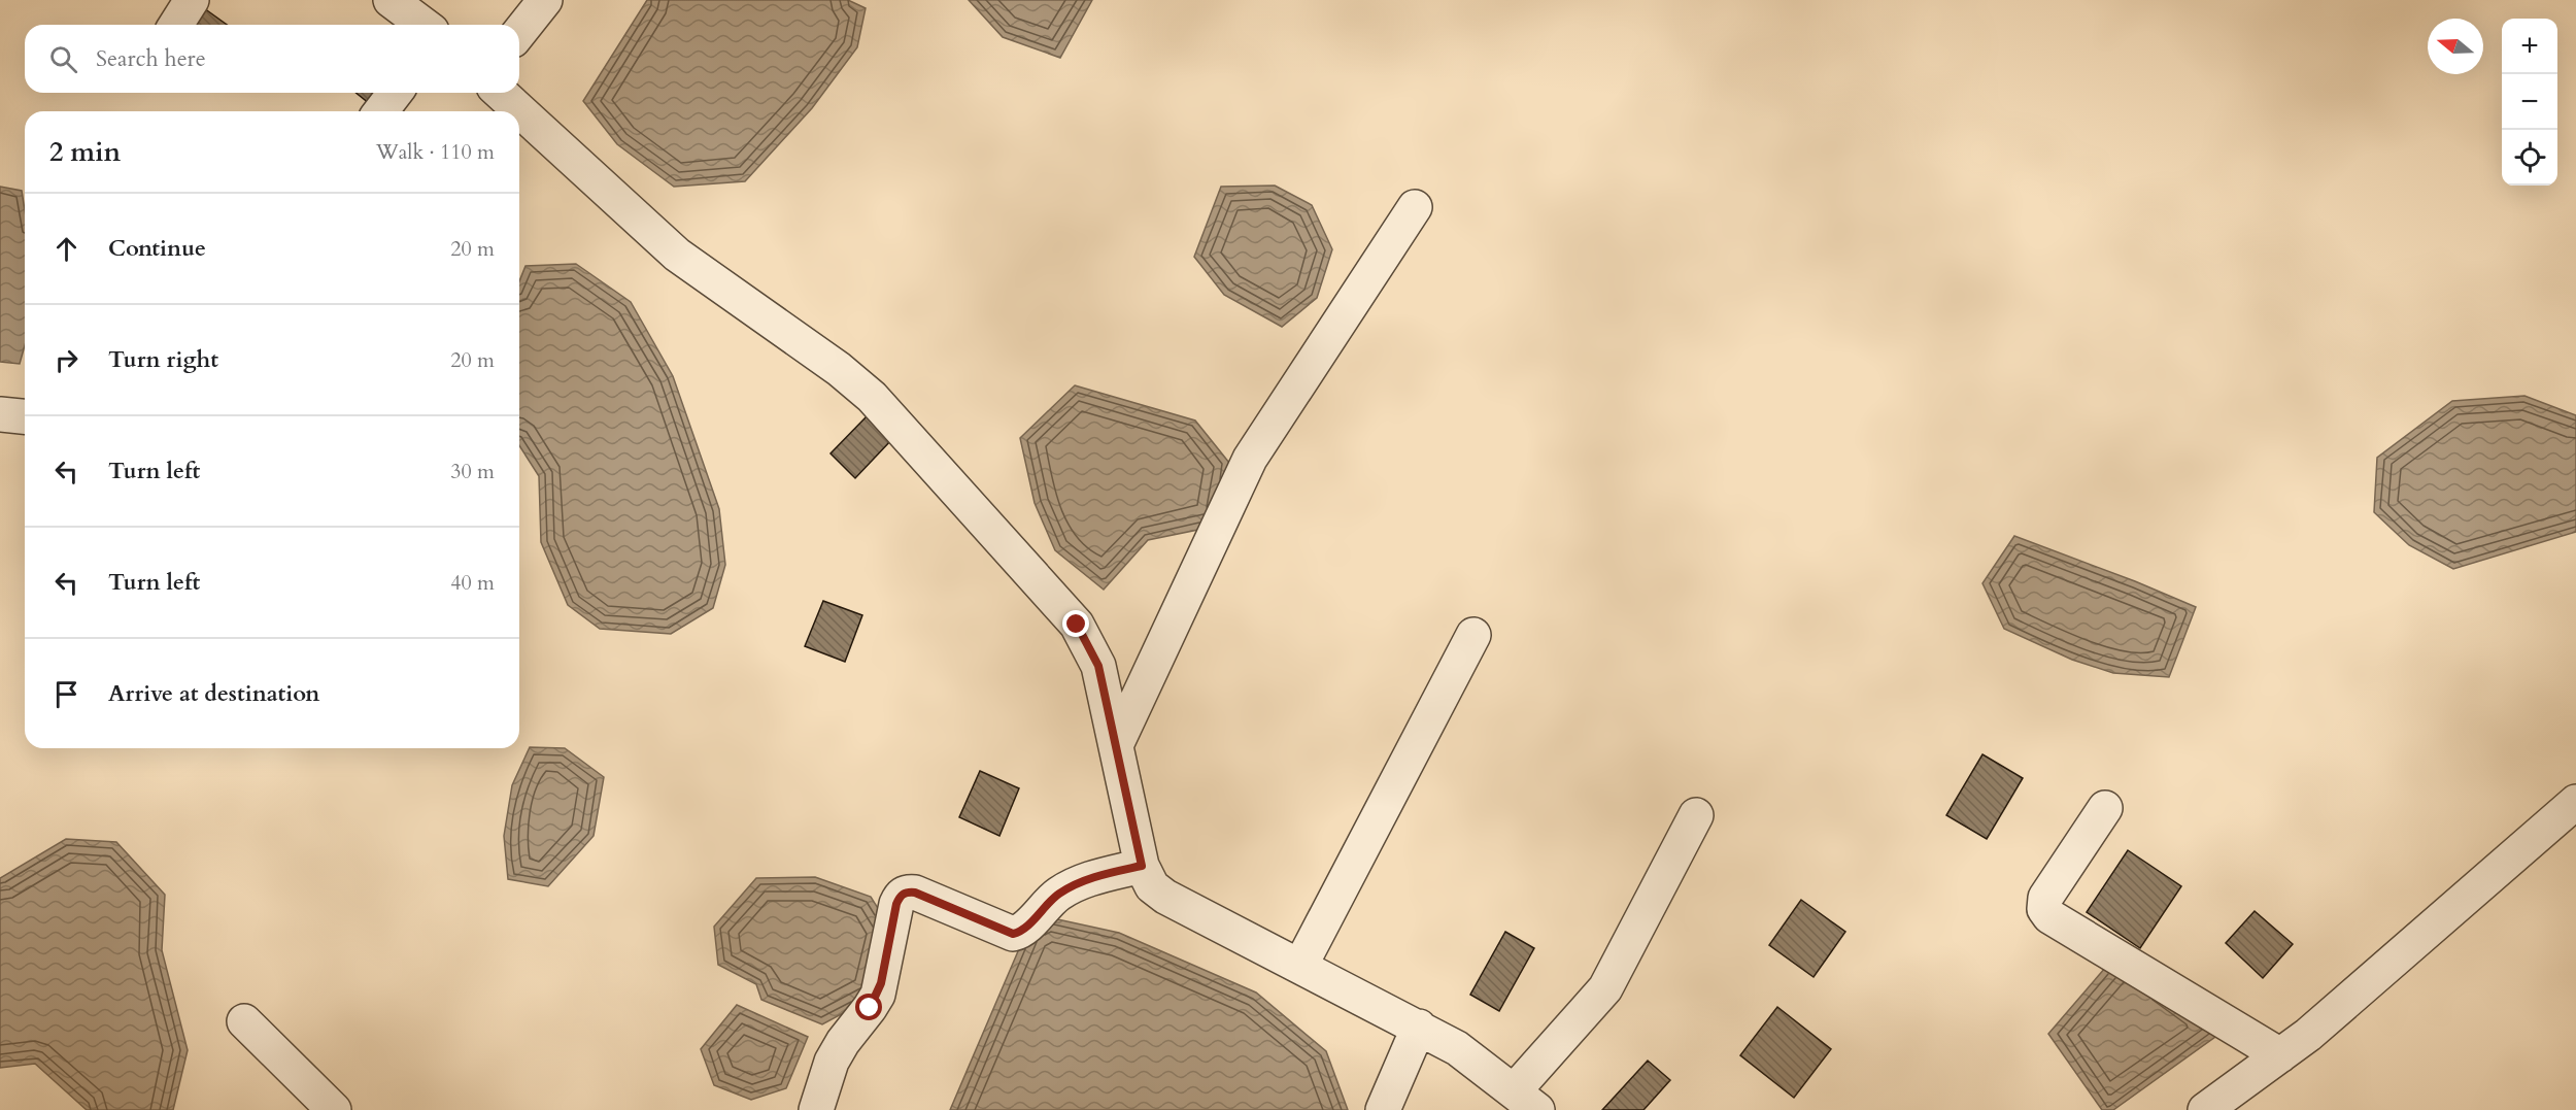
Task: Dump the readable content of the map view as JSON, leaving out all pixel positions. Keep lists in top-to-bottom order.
{
  "north": "left",
  "page": {
    "map_buttons": ["+", "−"],
    "search": "Search here",
    "heading": ["2 min", "Walk · 110 m"],
    "list": [
      ["Continue", "20 m"],
      ["Turn right", "20 m"],
      ["Turn left", "30 m"],
      ["Turn left", "40 m"],
      "Arrive at destination"
    ]
  }
}
